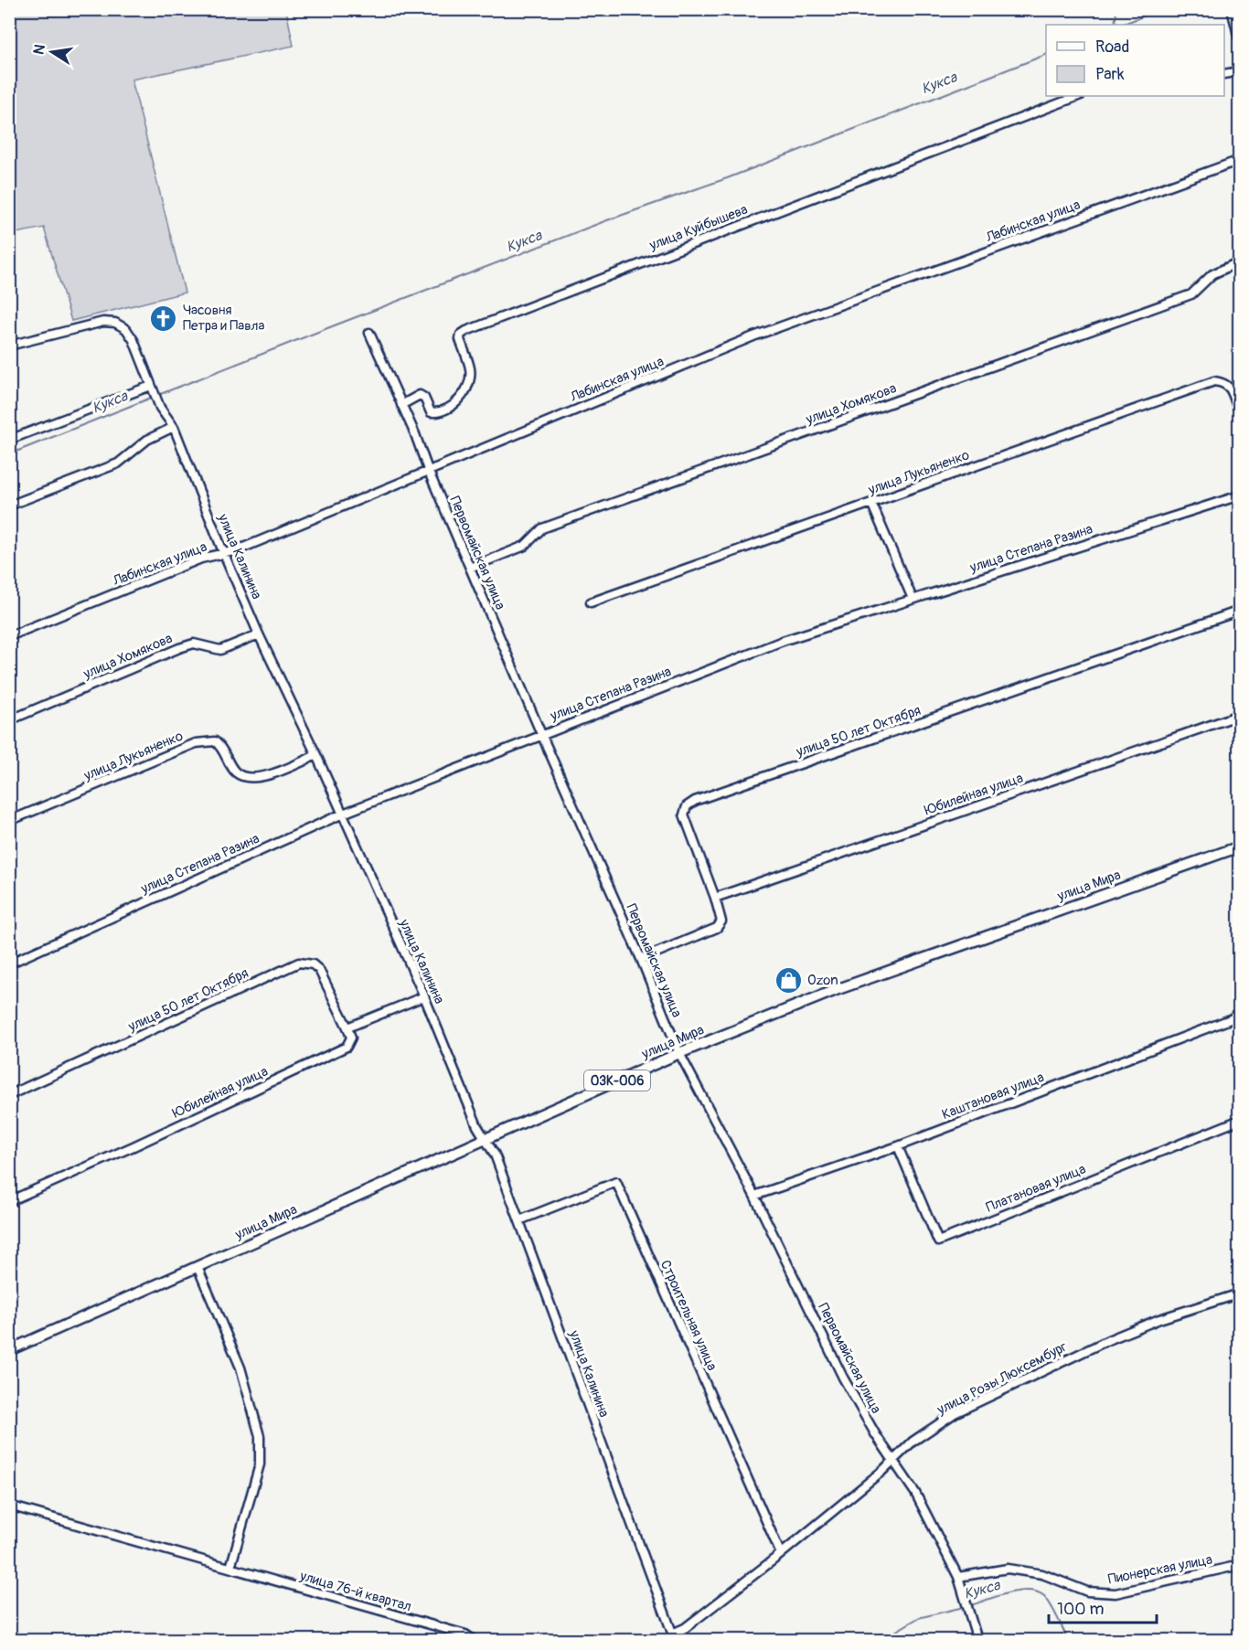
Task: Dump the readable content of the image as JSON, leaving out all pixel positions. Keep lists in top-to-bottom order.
{
  "streets": {
    "main road": ["улица Мира", "03К-006"],
    "street": [
      "Лабинская улица",
      "улица Куйбышева",
      "улица Хомякова",
      "улица Лукьяненко",
      "улица Степана Разина",
      "Первомайская улица",
      "улица Калинина",
      "улица 50 лет Октября",
      "Юбилейная улица",
      "Каштановая улица",
      "Платановая улица",
      "Строительная улица",
      "улица Розы Люксембург",
      "Пионерская улица",
      "улица 76-й квартал"
    ]
  },
  "crossings": [
    ["Лабинская улица", "Первомайская улица"],
    ["Лабинская улица", "улица Калинина"],
    ["улица Куйбышева", "Первомайская улица"],
    ["улица Хомякова", "Первомайская улица"],
    ["улица Хомякова", "улица Калинина"],
    ["улица Лукьяненко", "улица Калинина"],
    ["улица Степана Разина", "Первомайская улица"],
    ["улица Степана Разина", "улица Калинина"],
    ["Первомайская улица", "улица 50 лет Октября"],
    ["Первомайская улица", "улица Мира"],
    ["Первомайская улица", "Каштановая улица"],
    ["Первомайская улица", "улица Розы Люксембург"],
    ["Первомайская улица", "Пионерская улица"],
    ["улица Калинина", "улица Мира"],
    ["улица Калинина", "Строительная улица"],
    ["улица Калинина", "улица Розы Люксембург"],
    ["улица 50 лет Октября", "Юбилейная улица"],
    ["Каштановая улица", "Платановая улица"],
    ["Строительная улица", "улица Розы Люксембург"]
  ],
  "water": ["Кукса"],
  "places": {
    "church": ["Часовня Петра и Павла"],
    "shop": ["Ozon"]
  },
  "legend": ["Road", "Park"],
  "scale_bar": "100 m",
  "north": "left"
}
